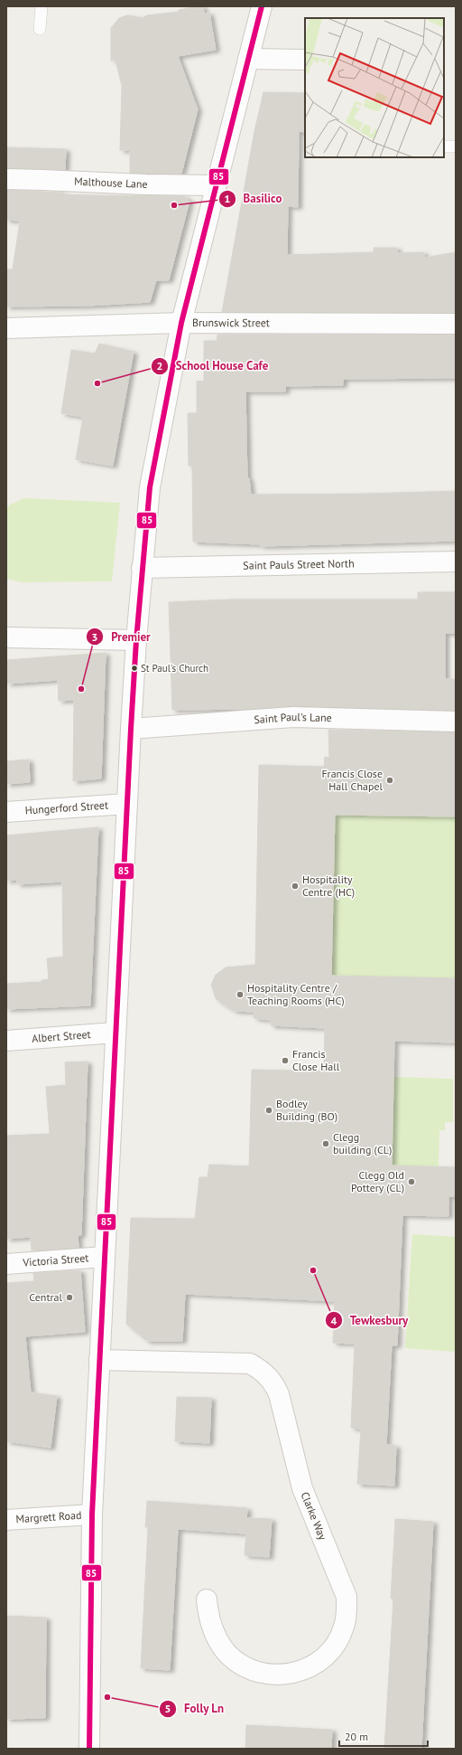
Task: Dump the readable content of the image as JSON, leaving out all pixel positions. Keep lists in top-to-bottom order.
{
  "streets": {
    "street": [
      "Malthouse Lane",
      "Brunswick Street",
      "Saint Pauls Street North",
      "Saint Paul's Lane",
      "Hungerford Street",
      "Albert Street",
      "Victoria Street",
      "Clarke Way",
      "Margrett Road"
    ]
  },
  "places": [
    "Basilico",
    "School House Cafe",
    "St Paul's Church",
    "Premier",
    "Francis Close Hall Chapel",
    "Hospitality Centre (HC)",
    "Hospitality Centre / Teaching Rooms (HC)",
    "Francis Close Hall",
    "Bodley Building (BO)",
    "Clegg building (CL)",
    "Clegg Old Pottery (CL)",
    "Tewkesbury",
    "Central",
    "Folly Ln"
  ],
  "lines": ["transit line 85"],
  "scale_bar": "20 m"
}
